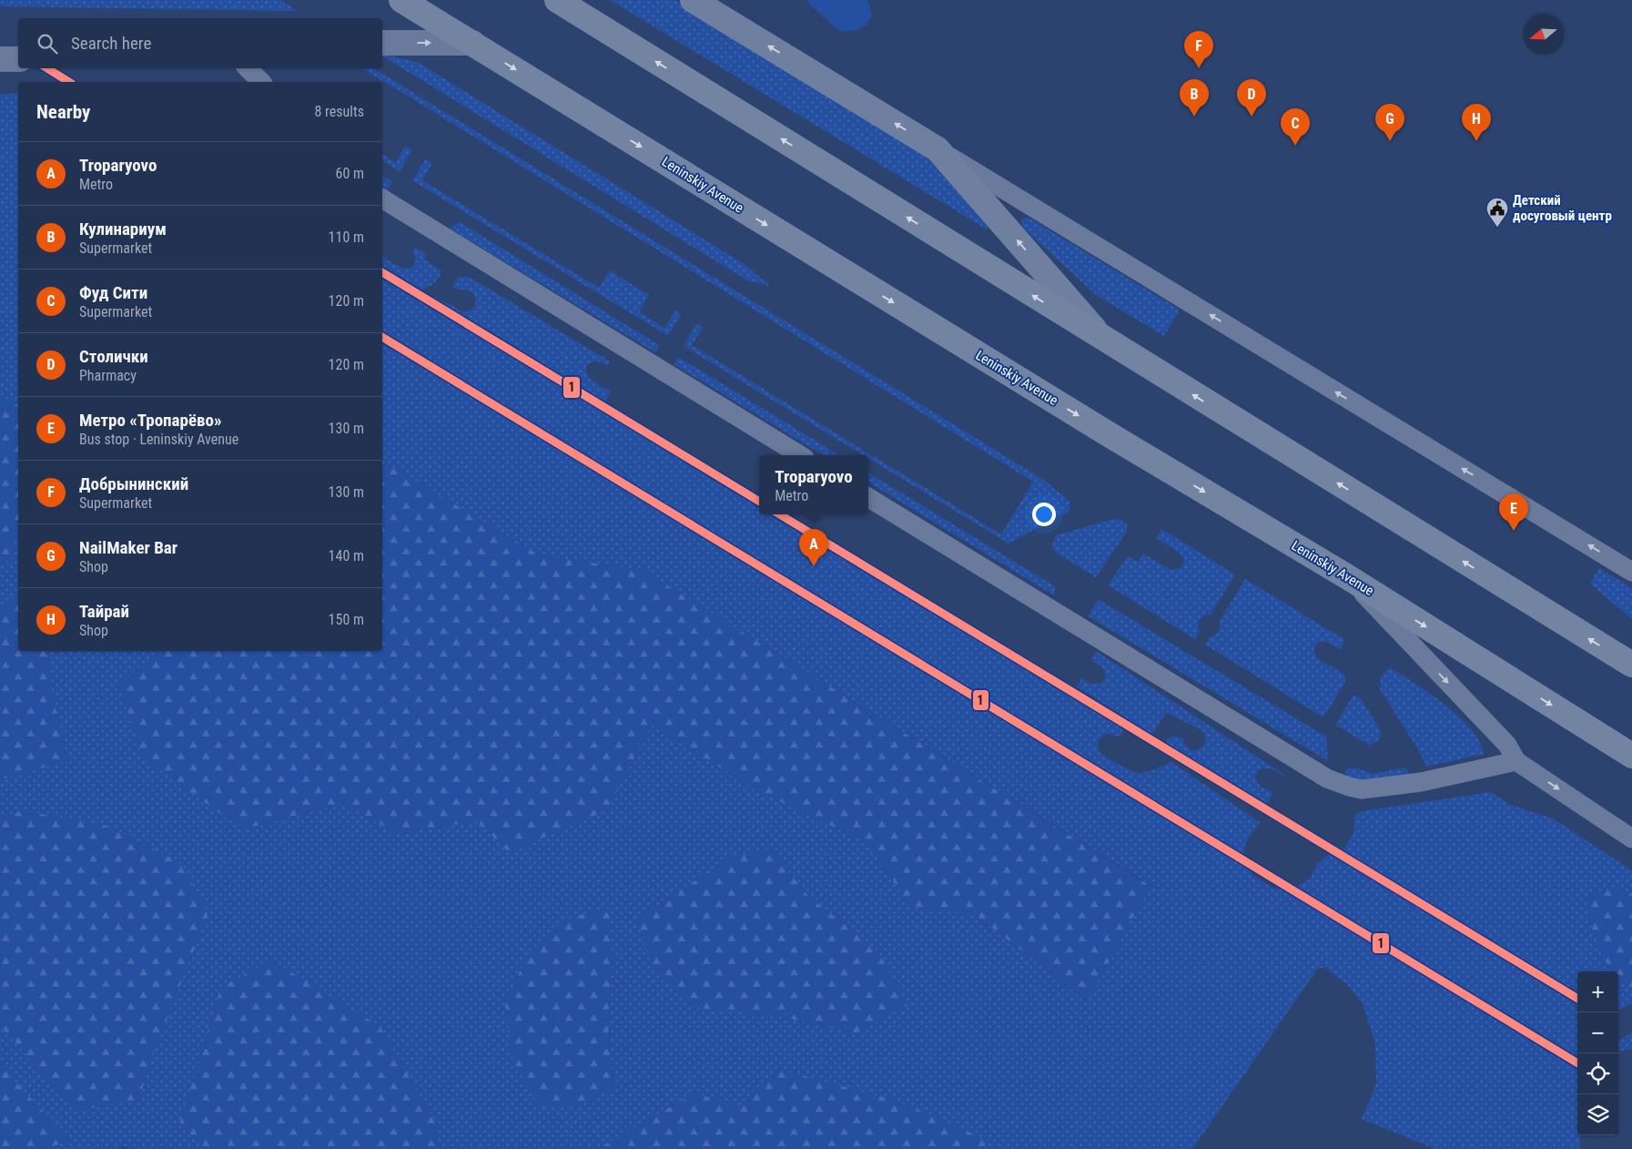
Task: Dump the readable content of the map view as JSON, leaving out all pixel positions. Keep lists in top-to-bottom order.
{
  "streets": {
    "main road": ["Leninskiy Avenue"]
  },
  "places": {
    "public building": ["Детский досуговый центр"]
  },
  "lines": ["transit line 1"],
  "north": "left",
  "page": {
    "search": "Search here",
    "pins": [
      "F",
      "B",
      "D",
      "G",
      "H",
      "C",
      "E",
      "A"
    ],
    "heading": ["Nearby", "8 results"],
    "list": [
      {
        "mark": "A",
        "name": "Troparyovo",
        "note": "Metro",
        "value": "60 m"
      },
      {
        "mark": "B",
        "name": "Кулинариум",
        "note": "Supermarket",
        "value": "110 m"
      },
      {
        "mark": "C",
        "name": "Фуд Сити",
        "note": "Supermarket",
        "value": "120 m"
      },
      {
        "mark": "D",
        "name": "Столички",
        "note": "Pharmacy",
        "value": "120 m"
      },
      {
        "mark": "E",
        "name": "Метро «Тропарёво»",
        "note": "Bus stop · Leninskiy Avenue",
        "value": "130 m"
      },
      {
        "mark": "F",
        "name": "Добрынинский",
        "note": "Supermarket",
        "value": "130 m"
      },
      {
        "mark": "G",
        "name": "NailMaker Bar",
        "note": "Shop",
        "value": "140 m"
      },
      {
        "mark": "H",
        "name": "Тайрай",
        "note": "Shop",
        "value": "150 m"
      }
    ],
    "popup": ["Troparyovo", "Metro"],
    "map_buttons": ["+", "−"]
  }
}
